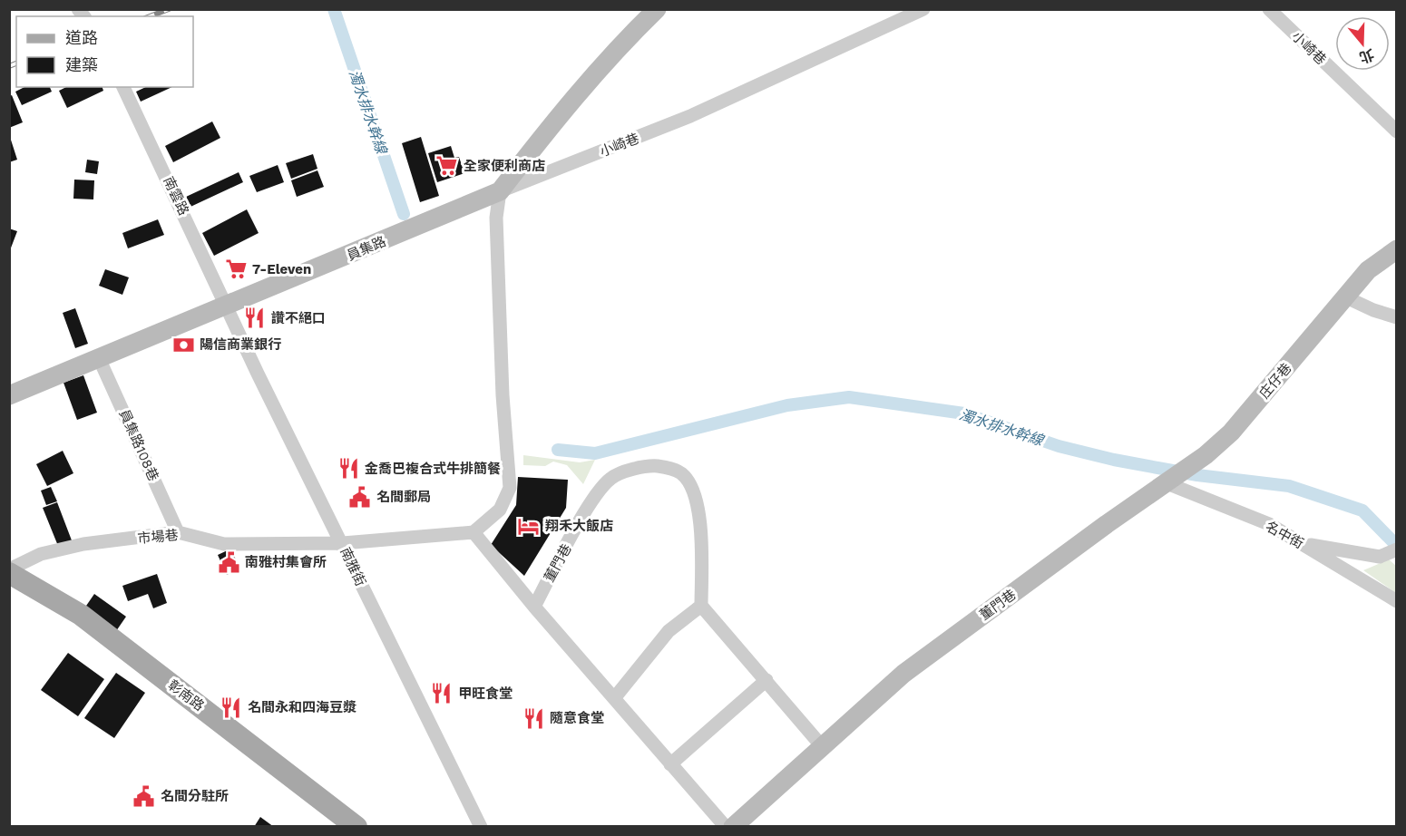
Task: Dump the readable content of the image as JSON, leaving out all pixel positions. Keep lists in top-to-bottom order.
{
  "streets": {
    "main road": ["彰南路"],
    "street": [
      "小崎巷",
      "南雲路",
      "員集路",
      "庄仔巷",
      "員集路108巷",
      "名中街",
      "市場巷",
      "董門巷",
      "南雅街"
    ]
  },
  "crossings": [
    ["小崎巷", "員集路"],
    ["南雲路", "員集路"],
    ["南雲路", "南雅街"],
    ["員集路", "員集路108巷"],
    ["員集路", "南雅街"],
    ["庄仔巷", "名中街"],
    ["庄仔巷", "董門巷"],
    ["員集路108巷", "市場巷"],
    ["名中街", "董門巷"],
    ["市場巷", "南雅街"],
    ["市場巷", "彰南路"]
  ],
  "water": ["濁水排水幹線"],
  "places": {
    "supermarket": ["全家便利商店", "7-Eleven"],
    "restaurant": [
      "讚不絕口",
      "金喬巴複合式牛排簡餐",
      "甲旺食堂",
      "名間永和四海豆漿",
      "隨意食堂"
    ],
    "bank": ["陽信商業銀行"],
    "public building": ["名間郵局", "南雅村集會所", "名間分駐所"],
    "hotel": ["翔禾大飯店"]
  },
  "legend": ["道路", "建築"],
  "north": "bottom"
}
